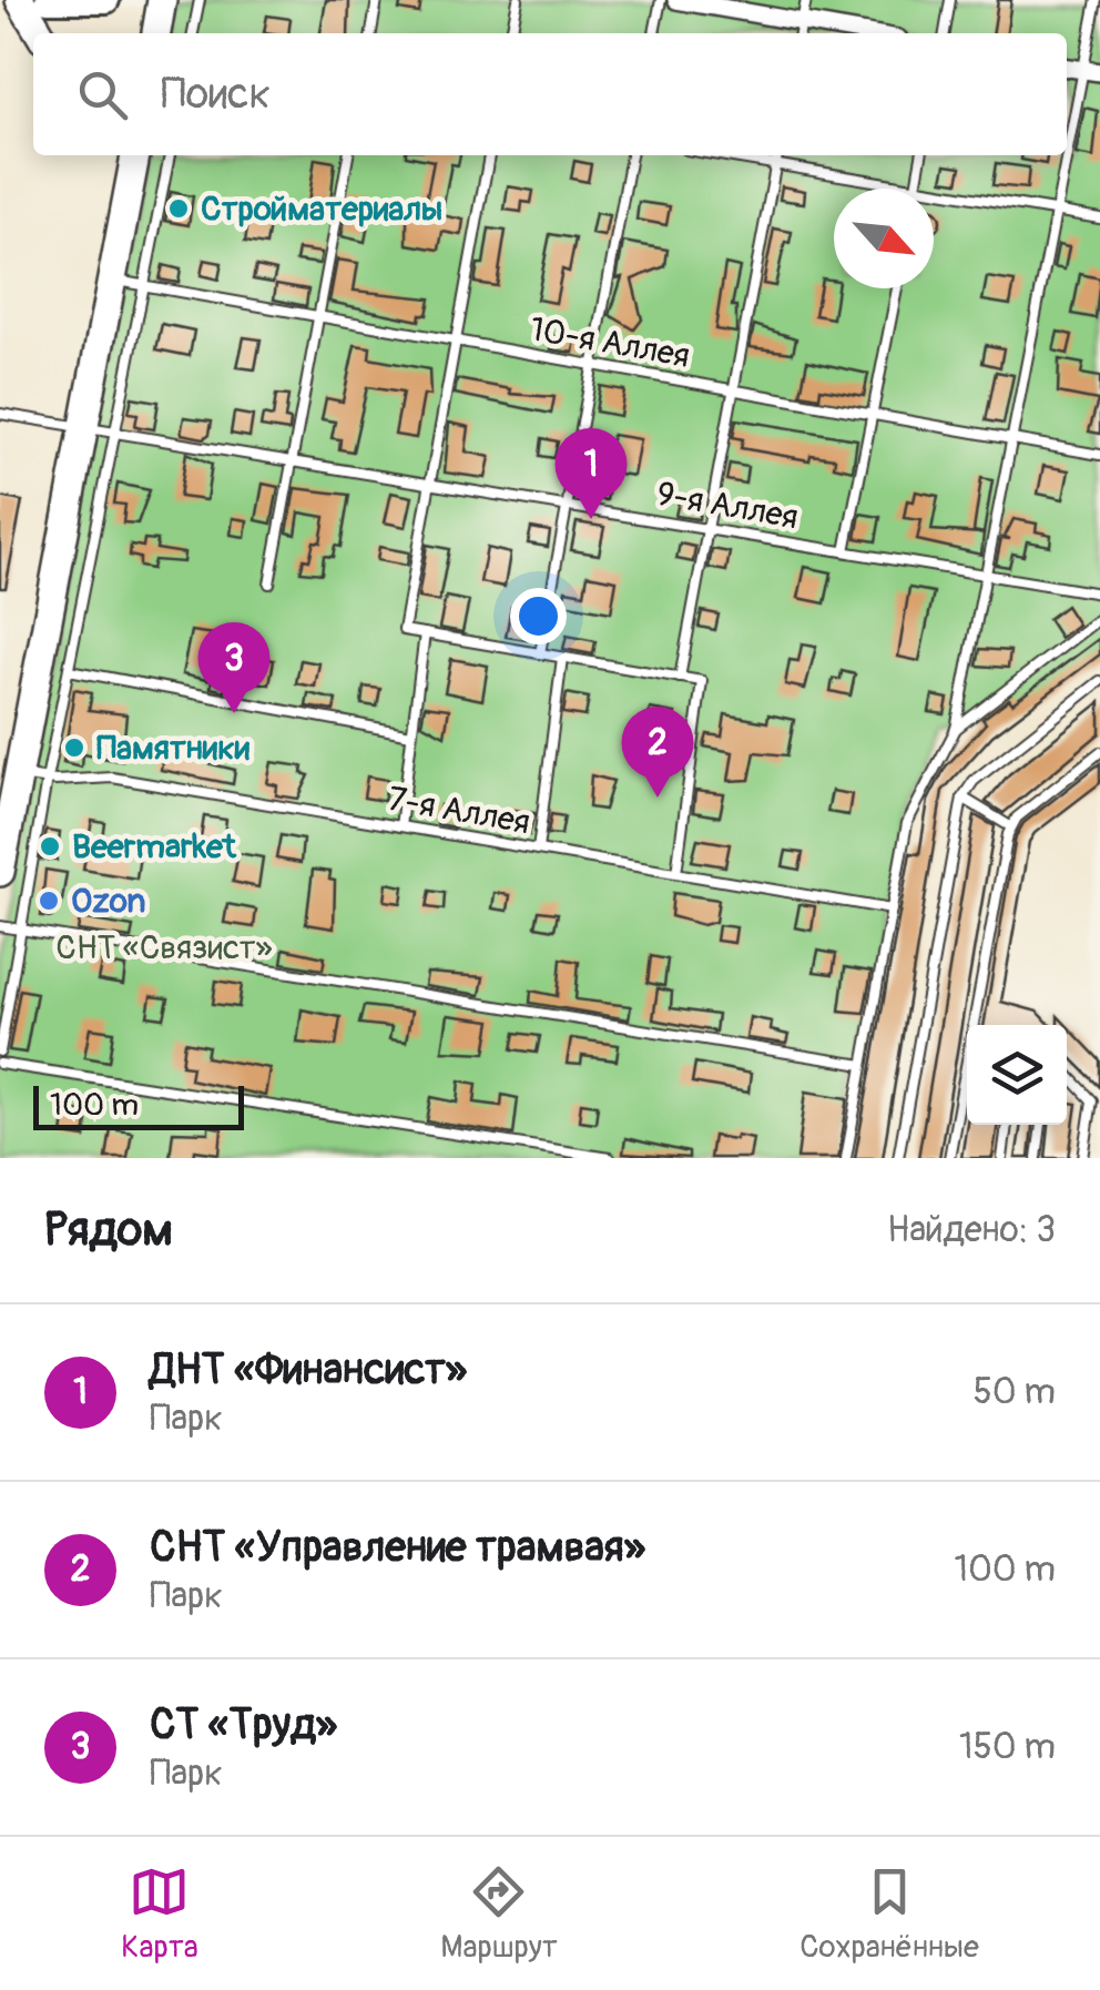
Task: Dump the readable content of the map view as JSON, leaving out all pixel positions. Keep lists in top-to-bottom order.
{
  "streets": {
    "lane": ["10-я Аллея", "9-я Аллея", "7-я Аллея"]
  },
  "parks": ["СНТ «Связист»"],
  "places": [
    "Стройматериалы",
    "Памятники",
    "Beermarket",
    "Ozon"
  ],
  "scale_bar": "100 m",
  "north": "bottom right",
  "page": {
    "search": "Поиск",
    "pins": ["1", "3", "2"],
    "scale": "100 m",
    "heading": ["Рядом", "Найдено: 3"],
    "list": [
      {
        "mark": "1",
        "name": "ДНТ «Финансист»",
        "note": "Парк",
        "value": "50 m"
      },
      {
        "mark": "2",
        "name": "СНТ «Управление трамвая»",
        "note": "Парк",
        "value": "100 m"
      },
      {
        "mark": "3",
        "name": "СТ «Труд»",
        "note": "Парк",
        "value": "150 m"
      }
    ],
    "nav": ["Карта", "Маршрут", "Сохранённые"]
  }
}
